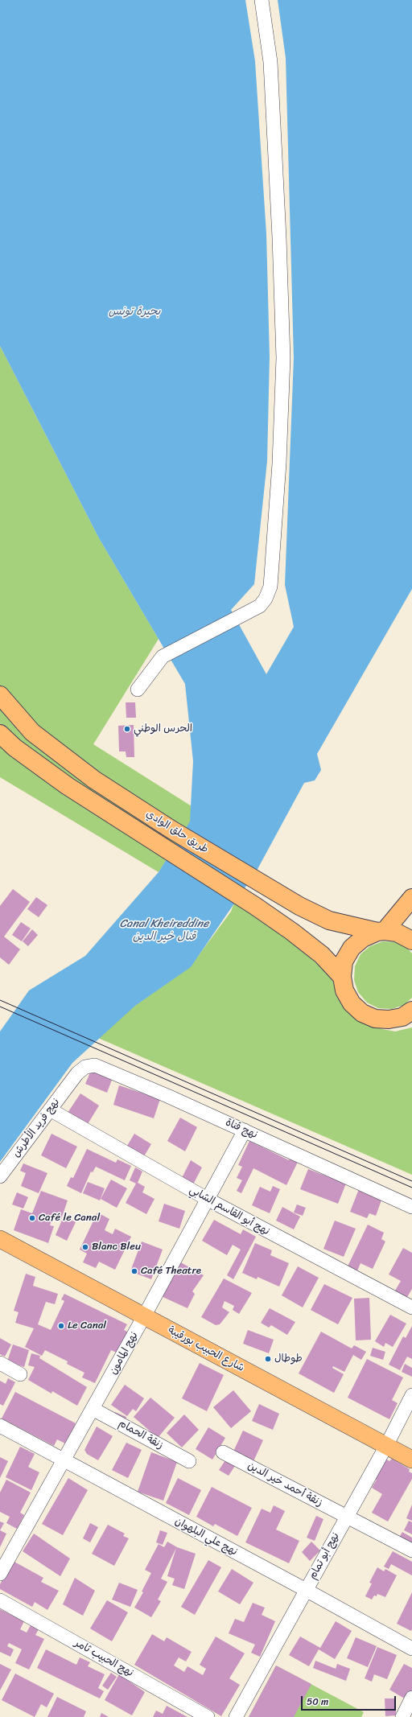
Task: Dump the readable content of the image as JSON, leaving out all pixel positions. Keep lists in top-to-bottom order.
{
  "streets": {
    "highway": ["طريق حلق الوادي"],
    "main road": ["شارع الحبيب بورقيبة"],
    "street": [
      "نهج فريد الأطرش",
      "نهج قناة",
      "نهج أبو القاسم الشابي",
      "نهج المامون",
      "زنقة الحمام",
      "زنقة أحمد خير الدين",
      "نهج علي البلهوان",
      "نهج أبو تمام",
      "نهج الحبيب ثامر"
    ]
  },
  "crossings": [
    ["نهج فريد الأطرش", "نهج قناة"],
    ["نهج فريد الأطرش", "نهج أبو القاسم الشابي"],
    ["نهج قناة", "نهج المامون"],
    ["نهج أبو القاسم الشابي", "نهج المامون"],
    ["شارع الحبيب بورقيبة", "نهج المامون"],
    ["شارع الحبيب بورقيبة", "نهج أبو تمام"],
    ["نهج المامون", "زنقة الحمام"],
    ["نهج المامون", "نهج علي البلهوان"],
    ["زنقة أحمد خير الدين", "نهج أبو تمام"],
    ["نهج علي البلهوان", "نهج أبو تمام"]
  ],
  "water": ["بحيرة تونس", "Canal Kheireddine قنال خير الدين"],
  "places": [
    "الحرس الوطني",
    "Café le Canal",
    "Blanc Bleu",
    "Café Theatre",
    "Le Canal",
    "طوطال"
  ],
  "scale_bar": "50 m"
}
